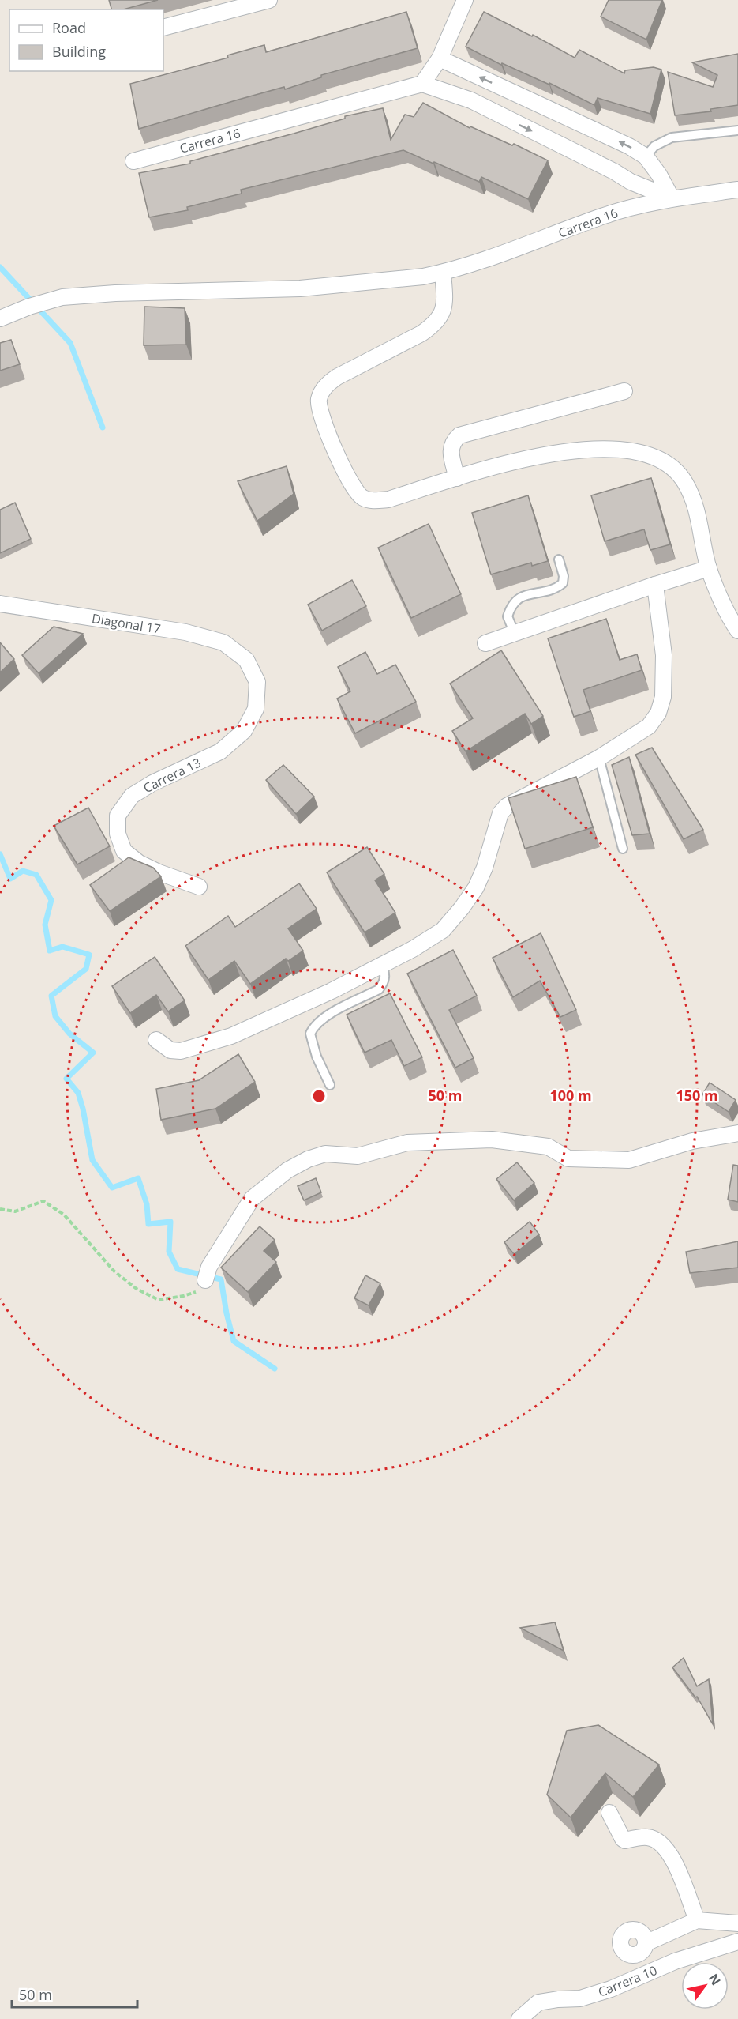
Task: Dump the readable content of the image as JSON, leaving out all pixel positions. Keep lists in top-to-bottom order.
{
  "streets": {
    "street": [
      "Carrera 16",
      "Diagonal 17",
      "Carrera 13",
      "Carrera 10"
    ]
  },
  "crossings": [
    ["Diagonal 17", "Carrera 13"]
  ],
  "legend": ["Road", "Building"],
  "scale_bar": "50 m",
  "north": "top right",
  "rings": ["50 m", "100 m", "150 m"]
}
